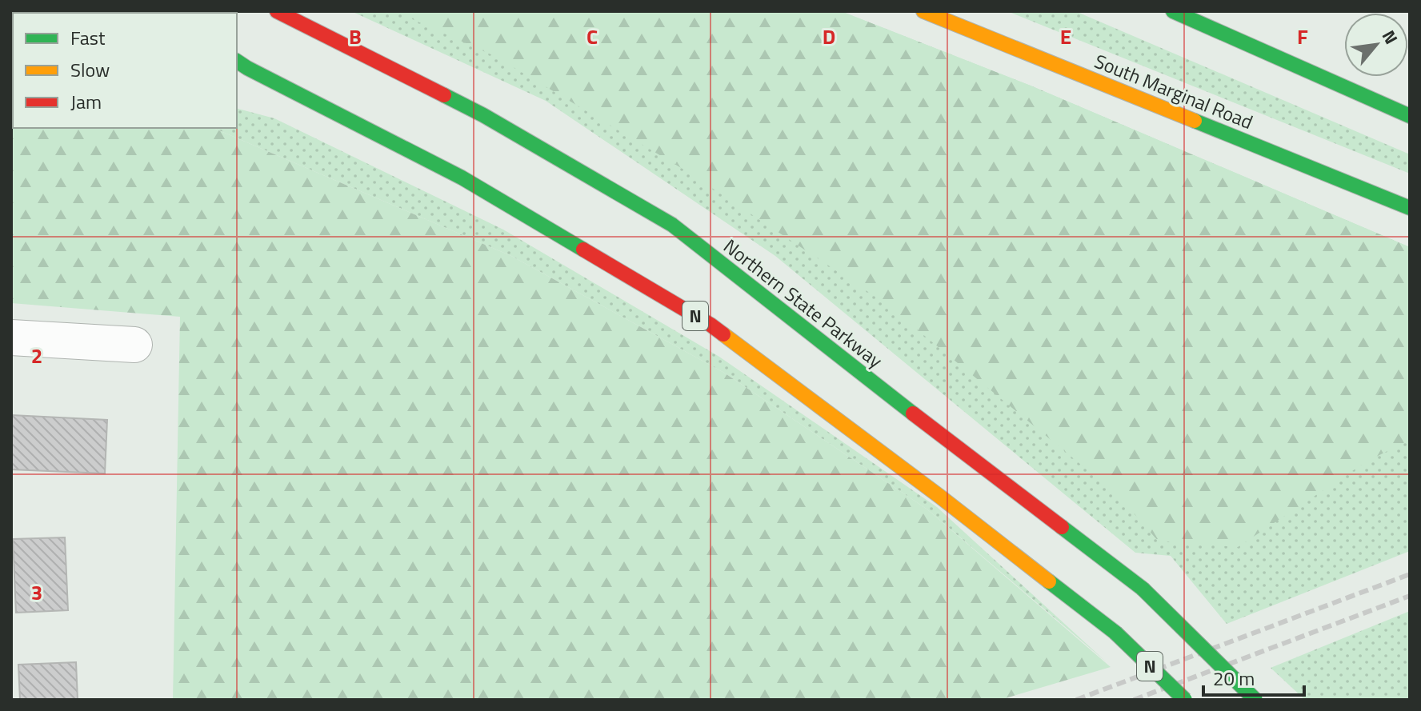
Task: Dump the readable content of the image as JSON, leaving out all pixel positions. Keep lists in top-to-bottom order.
{
  "streets": {
    "main road": ["South Marginal Road", "Northern State Parkway", "N"]
  },
  "legend": ["Fast", "Slow", "Jam"],
  "scale_bar": "20 m",
  "north": "top right",
  "grid": {
    "columns": [
      "B",
      "C",
      "D",
      "E",
      "F"
    ],
    "rows": ["2", "3"]
  }
}
